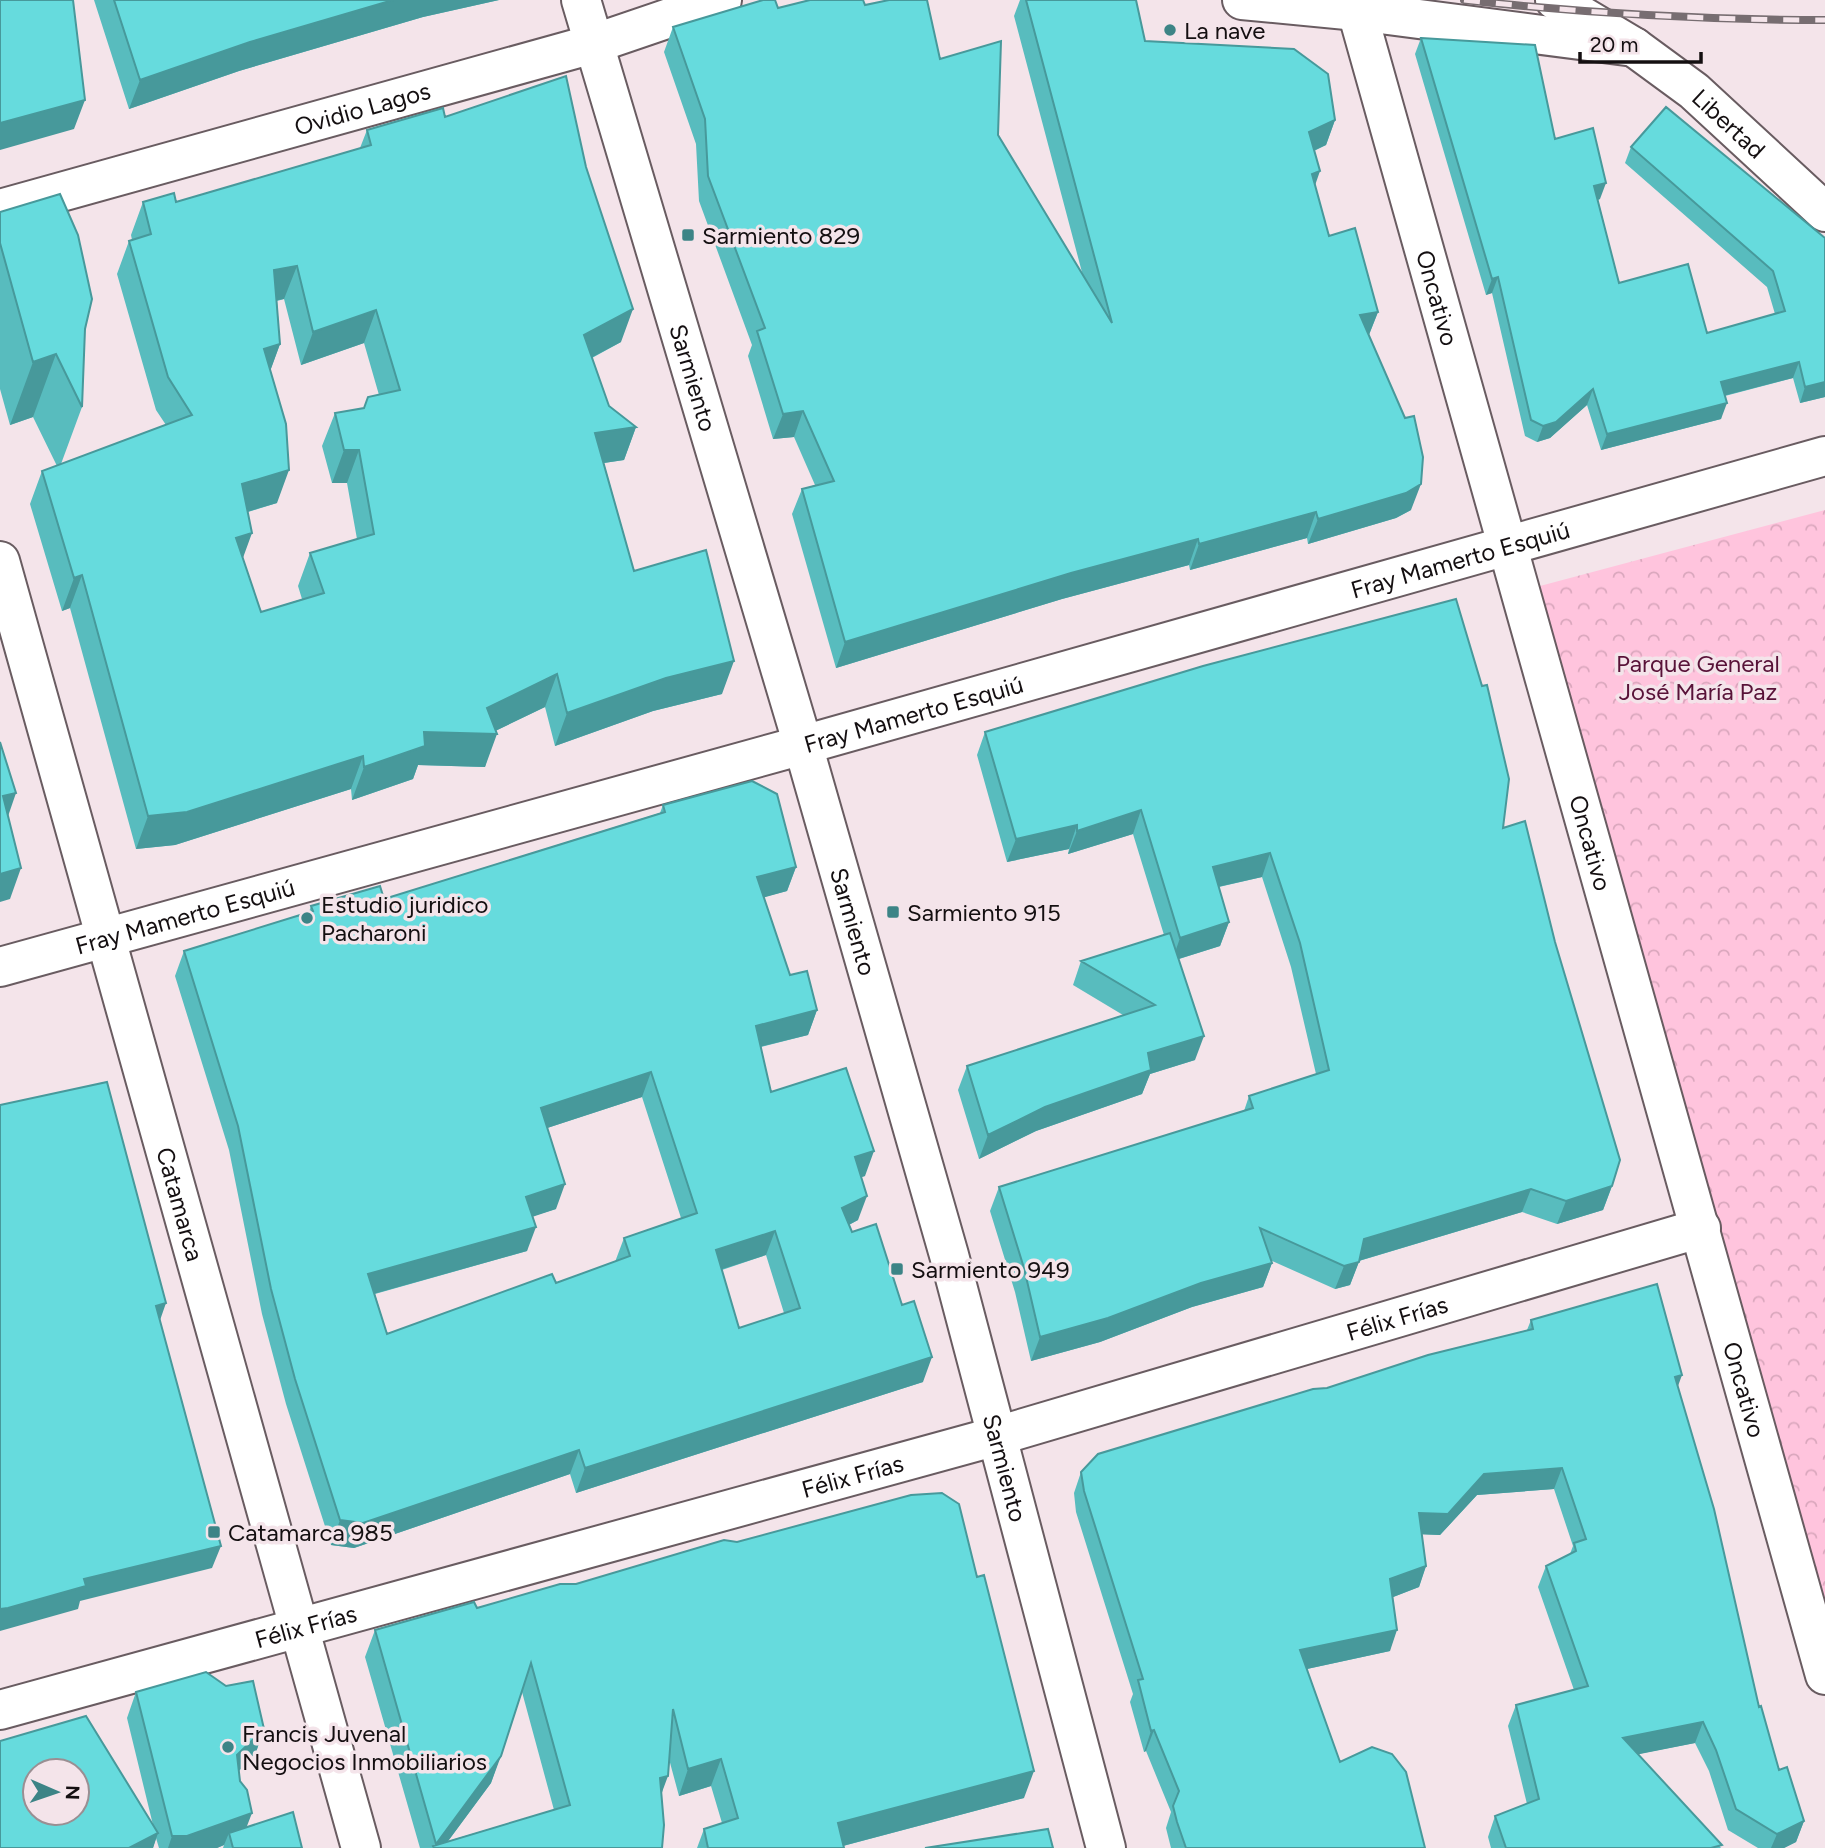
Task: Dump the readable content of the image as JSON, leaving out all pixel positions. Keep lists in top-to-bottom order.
{
  "streets": {
    "street": [
      "Ovidio Lagos",
      "Libertad",
      "Oncativo",
      "Sarmiento",
      "Fray Mamerto Esquiú",
      "Catamarca",
      "Félix Frías"
    ]
  },
  "crossings": [
    ["Ovidio Lagos", "Sarmiento"],
    ["Oncativo", "Fray Mamerto Esquiú"],
    ["Oncativo", "Félix Frías"],
    ["Sarmiento", "Fray Mamerto Esquiú"],
    ["Sarmiento", "Félix Frías"],
    ["Fray Mamerto Esquiú", "Catamarca"],
    ["Catamarca", "Félix Frías"]
  ],
  "parks": ["Parque General José María Paz"],
  "places": {
    "other": ["La nave", "Estudio juridico Pacharoni", "Francis Juvenal Negocios Inmobiliarios"],
    "transit": [
      "Sarmiento 829",
      "Sarmiento 915",
      "Sarmiento 949",
      "Catamarca 985"
    ]
  },
  "scale_bar": "20 m",
  "north": "right"
}
